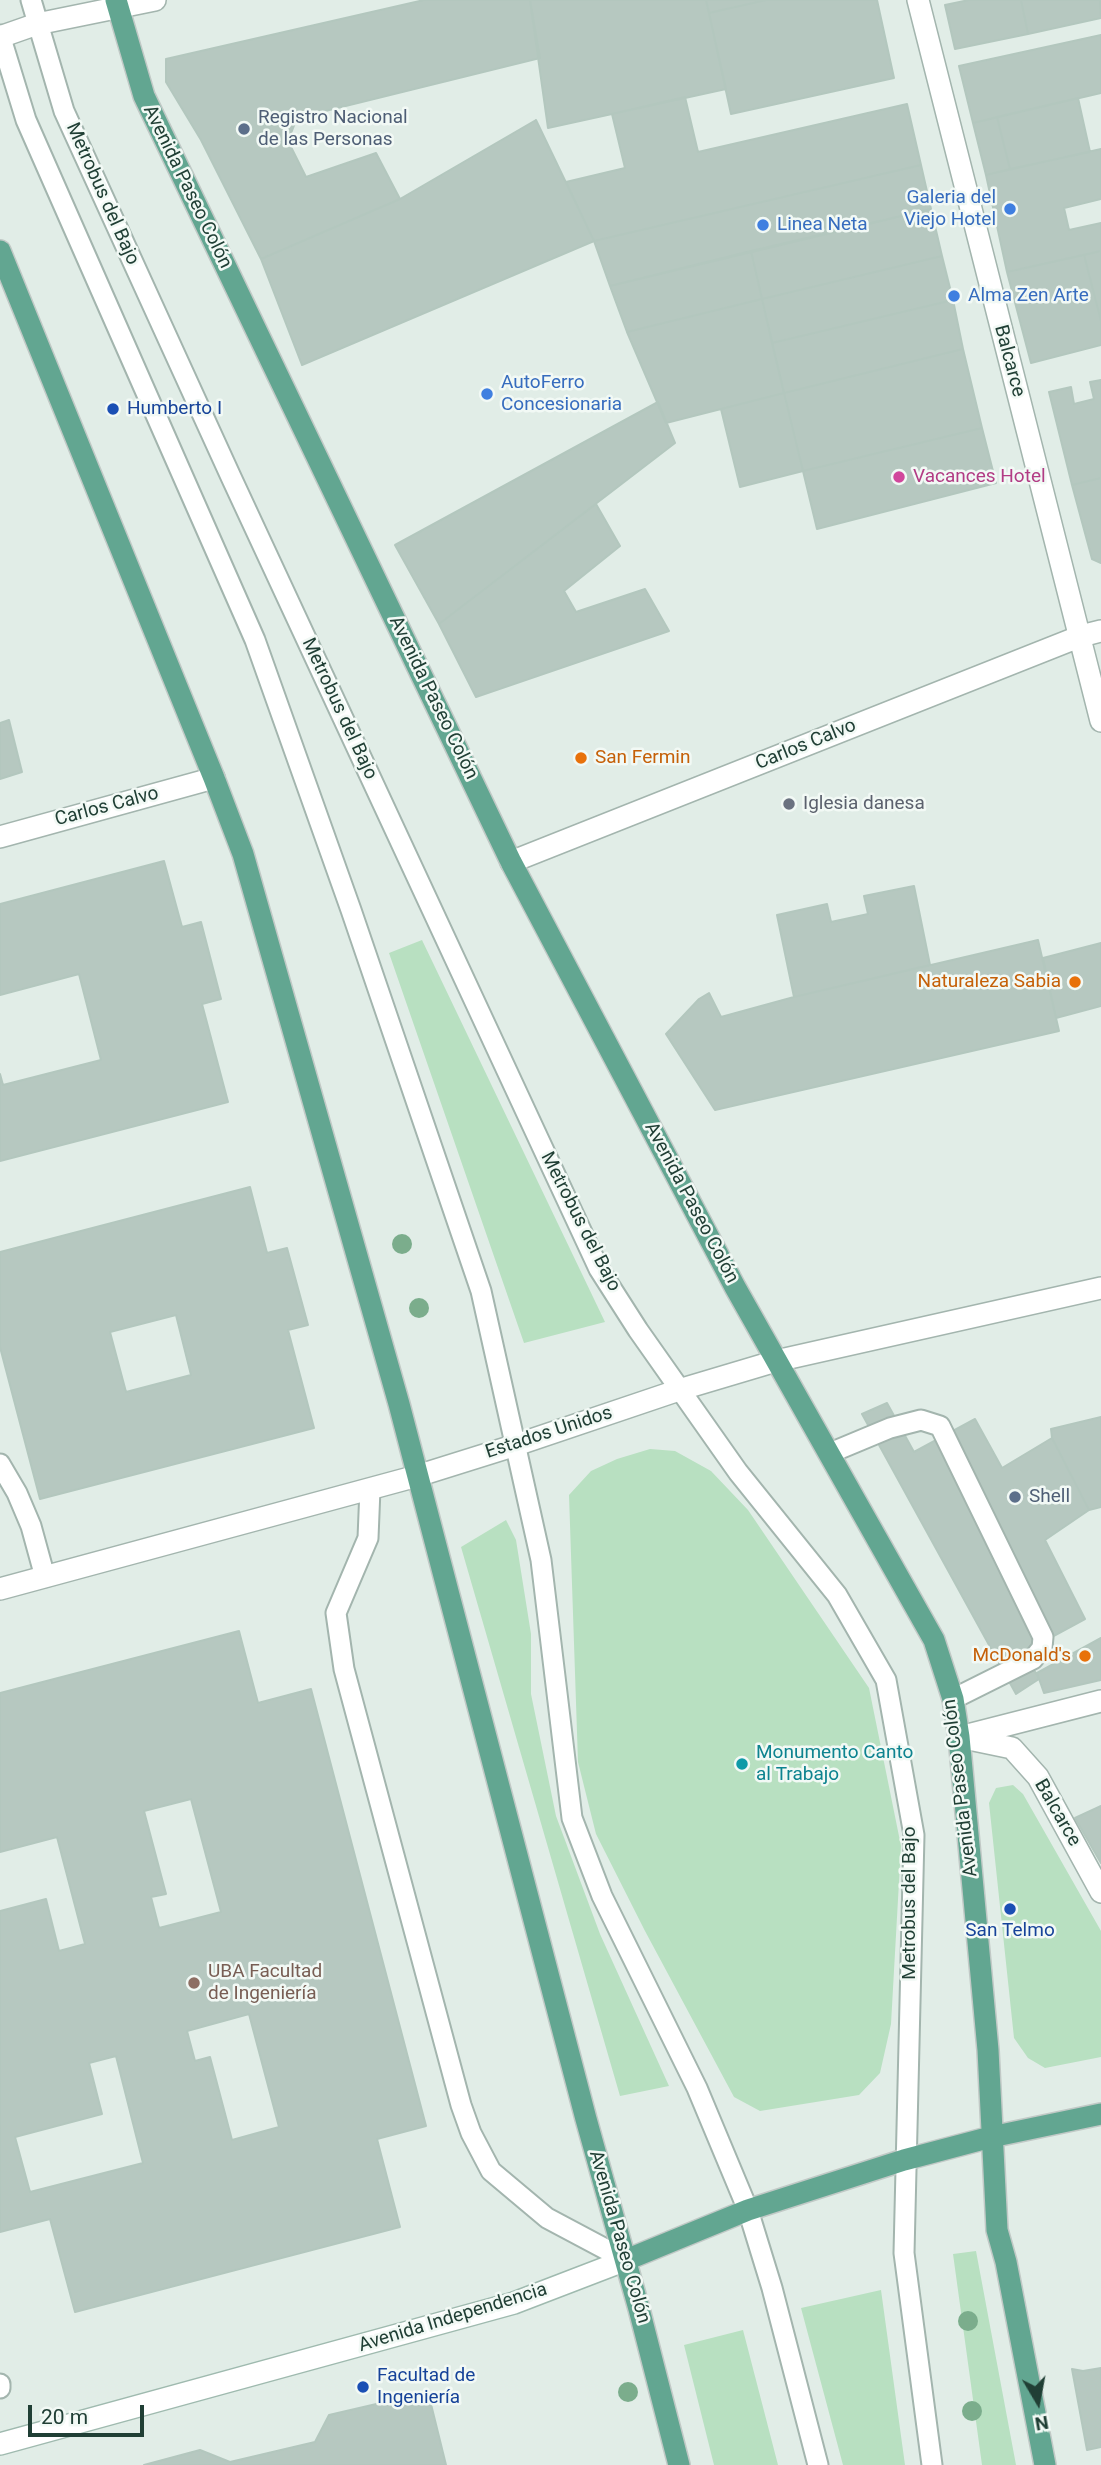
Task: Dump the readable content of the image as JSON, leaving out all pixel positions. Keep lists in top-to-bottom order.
{
  "streets": {
    "main road": ["Avenida Paseo Colón", "Avenida Independencia"],
    "street": ["Balcarce", "Carlos Calvo", "Estados Unidos"],
    "lane": ["Metrobus del Bajo"]
  },
  "crossings": [
    ["Avenida Paseo Colón", "Balcarce"],
    ["Avenida Paseo Colón", "Carlos Calvo"],
    ["Avenida Paseo Colón", "Estados Unidos"],
    ["Avenida Paseo Colón", "Avenida Independencia"],
    ["Metrobus del Bajo", "Estados Unidos"],
    ["Metrobus del Bajo", "Avenida Independencia"],
    ["Balcarce", "Carlos Calvo"]
  ],
  "places": [
    "Registro Nacional de las Personas",
    "Galeria del Viejo Hotel",
    "Linea Neta",
    "Alma Zen Arte",
    "AutoFerro Concesionaria",
    "Humberto I",
    "Vacances Hotel",
    "San Fermin",
    "Iglesia danesa",
    "Naturaleza Sabia",
    "Shell",
    "McDonald's",
    "Monumento Canto al Trabajo",
    "San Telmo",
    "UBA Facultad de Ingeniería",
    "Facultad de Ingeniería"
  ],
  "scale_bar": "20 m",
  "north": "bottom"
}
